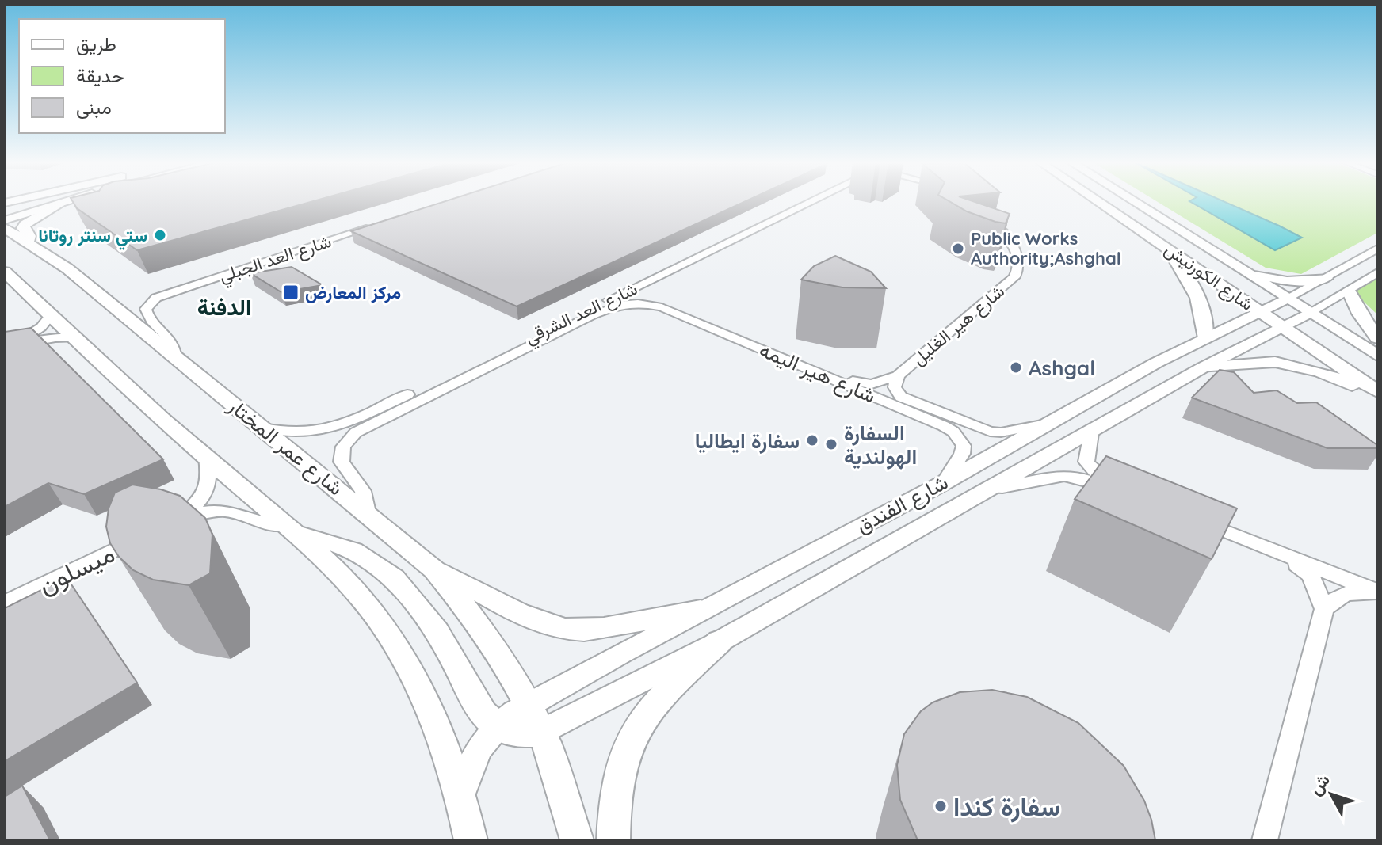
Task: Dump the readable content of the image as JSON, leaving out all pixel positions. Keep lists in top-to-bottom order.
{
  "streets": {
    "main road": ["شارع الكورنيش", "شارع عمر المختار"],
    "street": [
      "شارع العد الجبلي",
      "شارع العد الشرقي",
      "شارع هير الغليل",
      "شارع هير اليمه",
      "شارع الفندق",
      "ميسلون"
    ]
  },
  "crossings": [
    ["شارع العد الجبلي", "شارع عمر المختار"],
    ["شارع الكورنيش", "شارع الفندق"],
    ["شارع العد الشرقي", "شارع هير اليمه"],
    ["شارع العد الشرقي", "شارع عمر المختار"],
    ["شارع هير الغليل", "شارع هير اليمه"],
    ["شارع هير الغليل", "شارع الفندق"],
    ["شارع هير اليمه", "شارع الفندق"],
    ["شارع عمر المختار", "شارع الفندق"]
  ],
  "districts": ["الدفنة"],
  "places": {
    "other": [
      "ستي سنتر روتانا",
      "Public Works Authority;Ashghal",
      "Ashgal",
      "سفارة ايطاليا",
      "السفارة الهولندية",
      "سفارة كندا"
    ],
    "transit": ["مركز المعارض"]
  },
  "legend": ["طريق", "حديقة", "مبنى"],
  "north": "top left"
}
